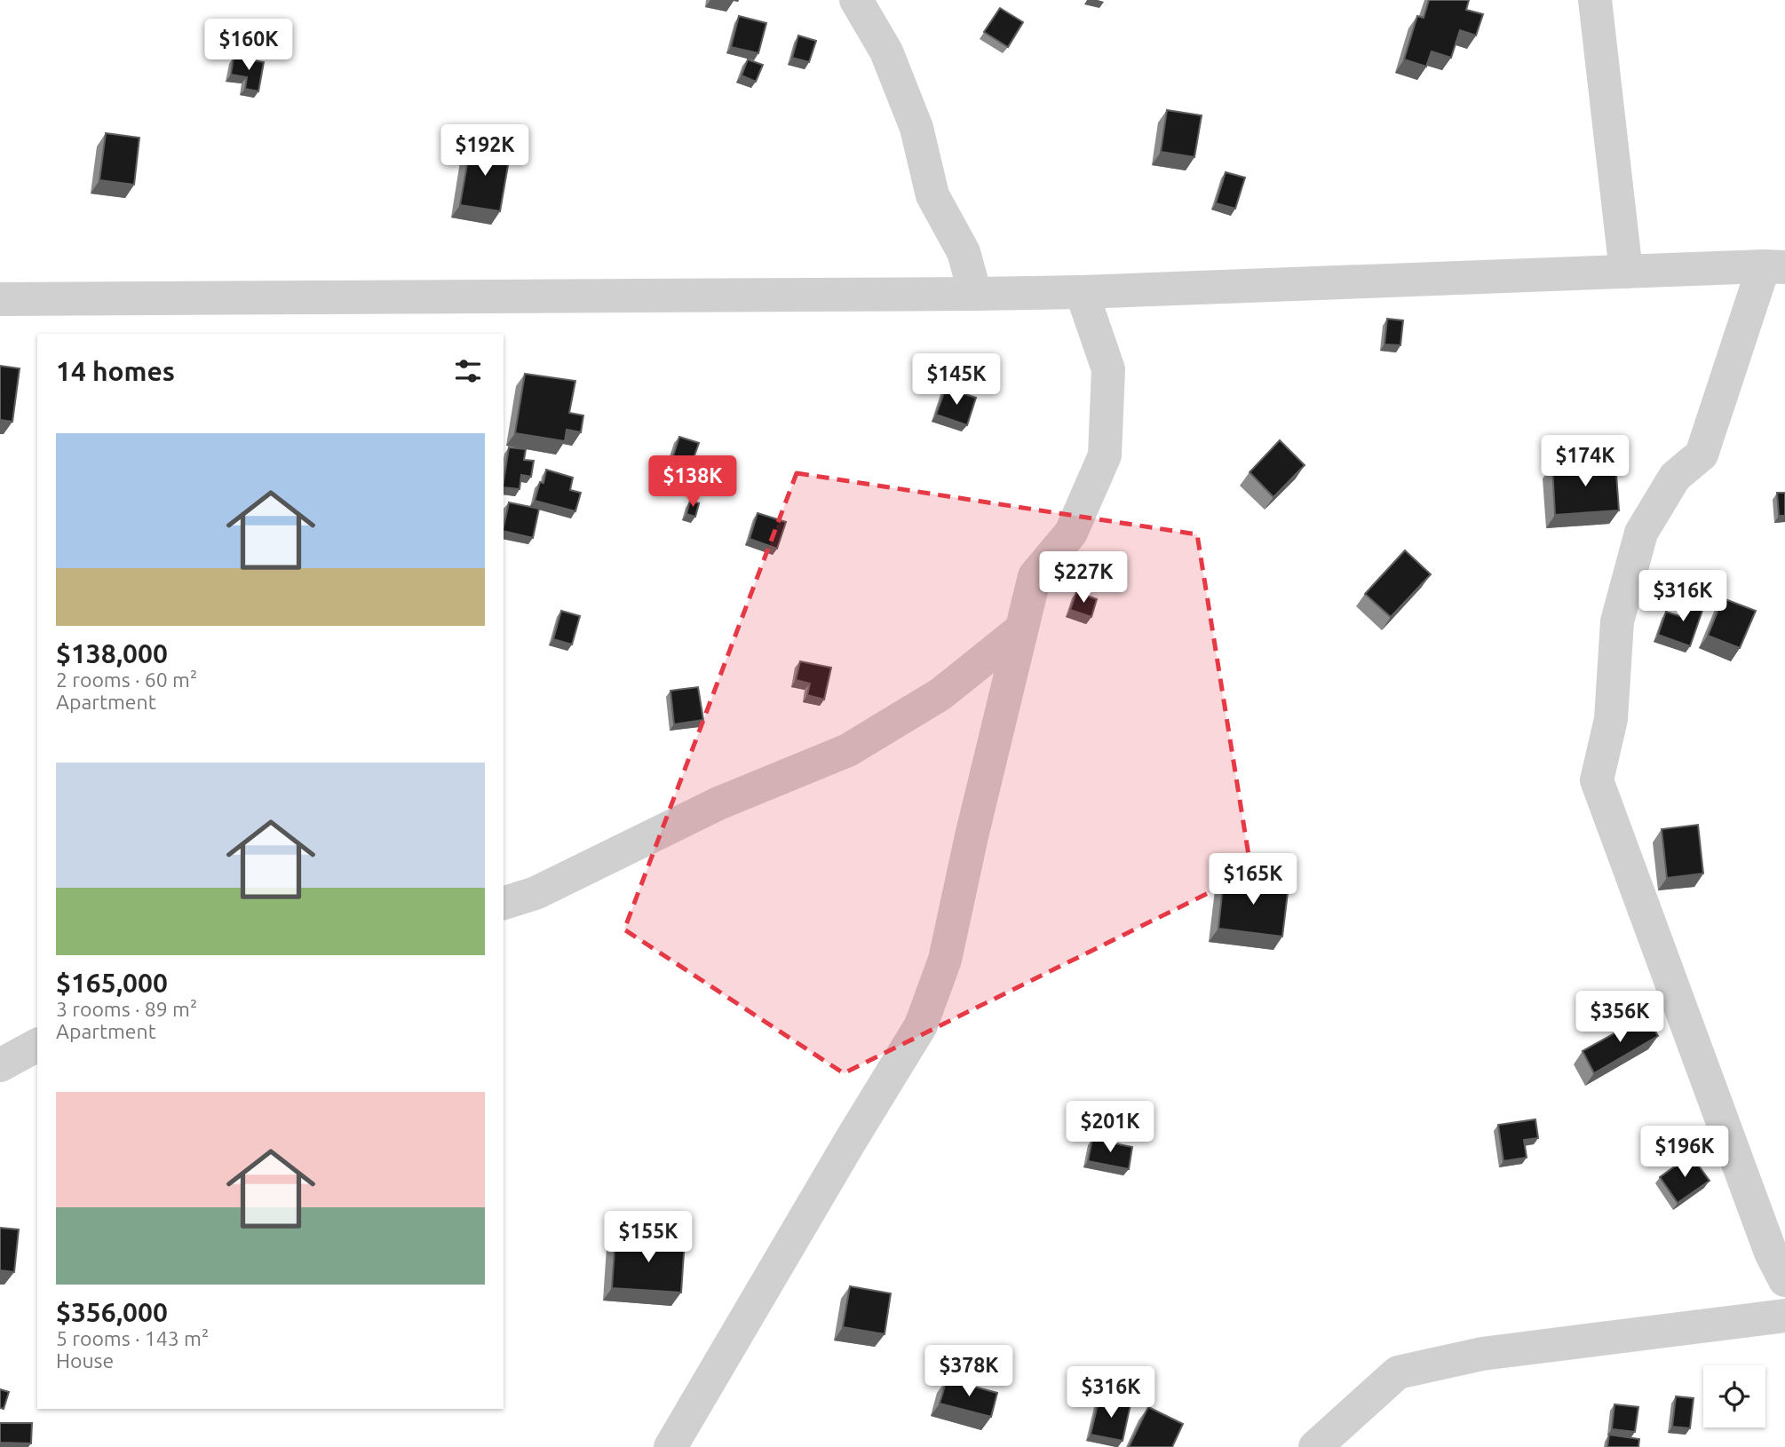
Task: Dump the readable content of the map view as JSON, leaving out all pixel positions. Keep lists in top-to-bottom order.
{
  "page": {
    "price": [
      "$160K",
      "$192K",
      "$145K",
      "$174K",
      "$138K",
      "$227K",
      "$316K",
      "$165K",
      "$356K",
      "$201K",
      "$196K",
      "$155K",
      "$378K",
      "$316K"
    ],
    "heading": "14 homes",
    "list": [
      {
        "name": "$138,000",
        "note": "2 rooms · 60 m² · Apartment"
      },
      {
        "name": "$165,000",
        "note": "3 rooms · 89 m² · Apartment"
      },
      {
        "name": "$356,000",
        "note": "5 rooms · 143 m² · House"
      }
    ]
  }
}
